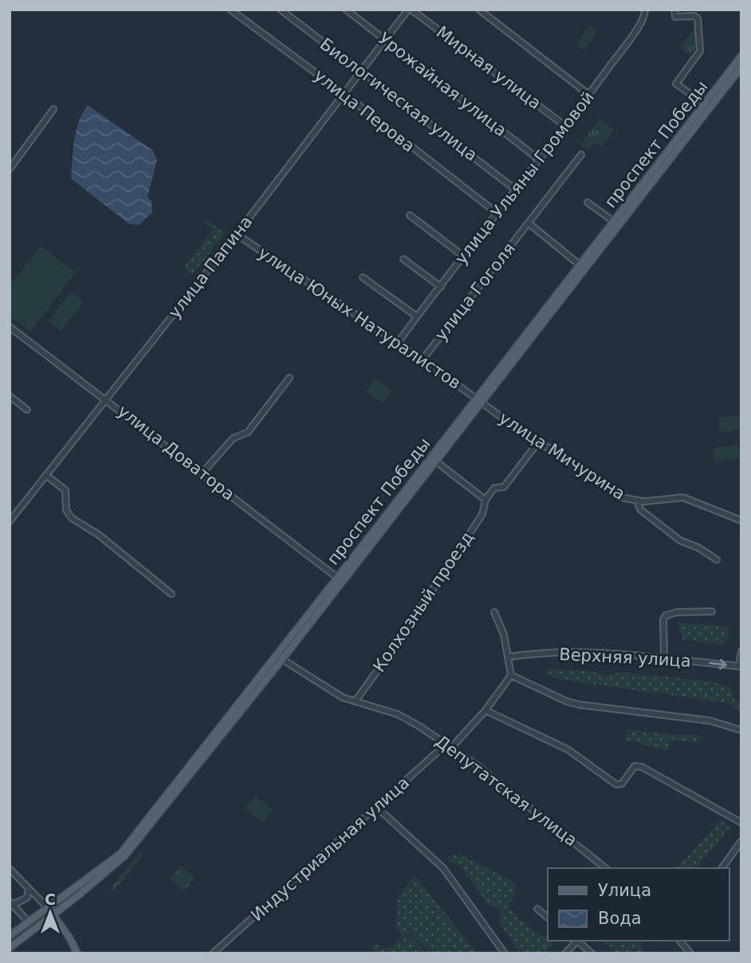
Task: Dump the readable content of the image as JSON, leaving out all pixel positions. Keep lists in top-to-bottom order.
{
  "streets": {
    "main road": ["проспект Победы"],
    "street": [
      "Мирная улица",
      "Урожайная улица",
      "Биологическая улица",
      "улица Перова",
      "улица Ульяны Громовой",
      "улица Папина",
      "улица Гоголя",
      "улица Юных Натуралистов",
      "улица Доватора",
      "улица Мичурина",
      "Колхозный проезд",
      "Верхняя улица",
      "Депутатская улица",
      "Индустриальная улица"
    ]
  },
  "crossings": [
    ["Мирная улица", "улица Ульяны Громовой"],
    ["Мирная улица", "улица Папина"],
    ["Урожайная улица", "улица Ульяны Громовой"],
    ["Урожайная улица", "улица Папина"],
    ["Биологическая улица", "улица Ульяны Громовой"],
    ["Биологическая улица", "улица Папина"],
    ["улица Перова", "улица Ульяны Громовой"],
    ["улица Перова", "улица Папина"],
    ["проспект Победы", "улица Юных Натуралистов"],
    ["проспект Победы", "улица Доватора"],
    ["проспект Победы", "улица Мичурина"],
    ["проспект Победы", "Депутатская улица"],
    ["улица Ульяны Громовой", "улица Юных Натуралистов"],
    ["улица Папина", "улица Юных Натуралистов"],
    ["улица Папина", "улица Доватора"],
    ["улица Гоголя", "улица Юных Натуралистов"],
    ["улица Юных Натуралистов", "улица Мичурина"],
    ["Колхозный проезд", "Депутатская улица"],
    ["Депутатская улица", "Индустриальная улица"]
  ],
  "legend": ["Улица", "Вода"],
  "north": "top"
}
